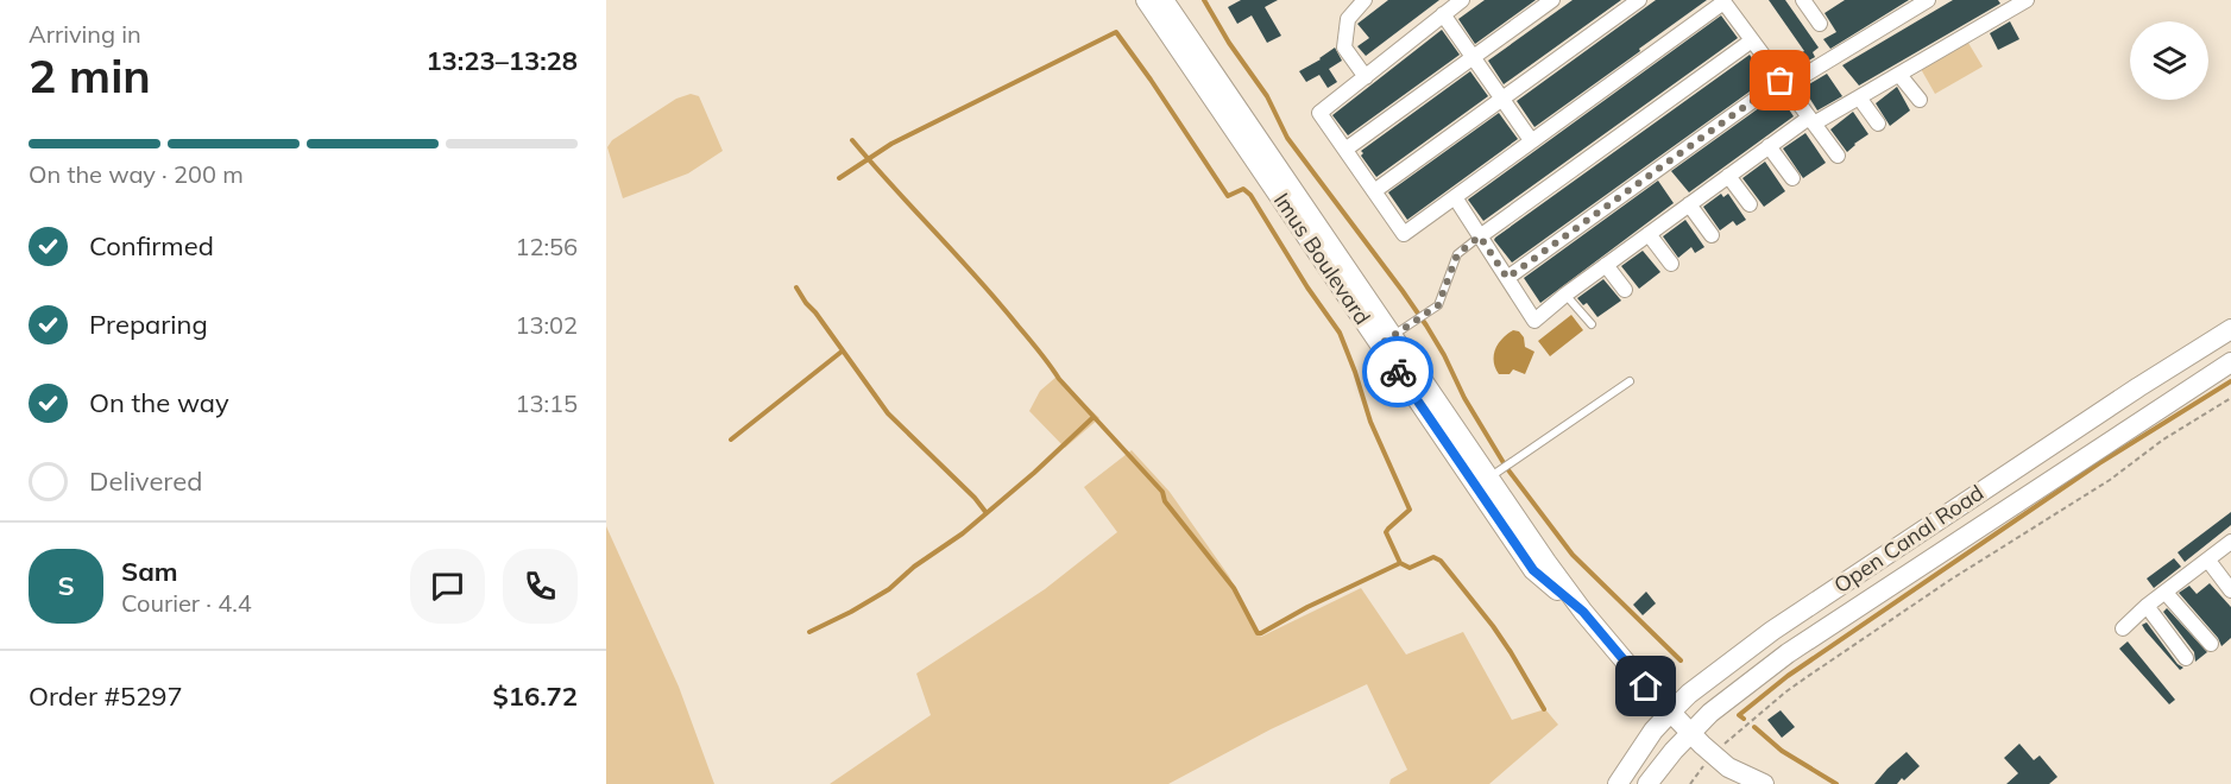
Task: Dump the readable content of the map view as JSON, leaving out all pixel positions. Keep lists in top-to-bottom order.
{
  "streets": {
    "main road": ["Imus Boulevard", "Open Canal Road"]
  },
  "crossings": [
    ["Imus Boulevard", "Open Canal Road"]
  ],
  "page": {
    "heading": ["2 min", "Arriving in", "13:23–13:28"],
    "panel": [
      "Sam",
      "Courier · 4.4",
      "Order #5297",
      "$16.72"
    ],
    "bar": "On the way · 200 m",
    "list": [
      ["Confirmed", "12:56"],
      ["Preparing", "13:02"],
      ["On the way", "13:15"],
      "Delivered"
    ],
    "round": "S"
  }
}
